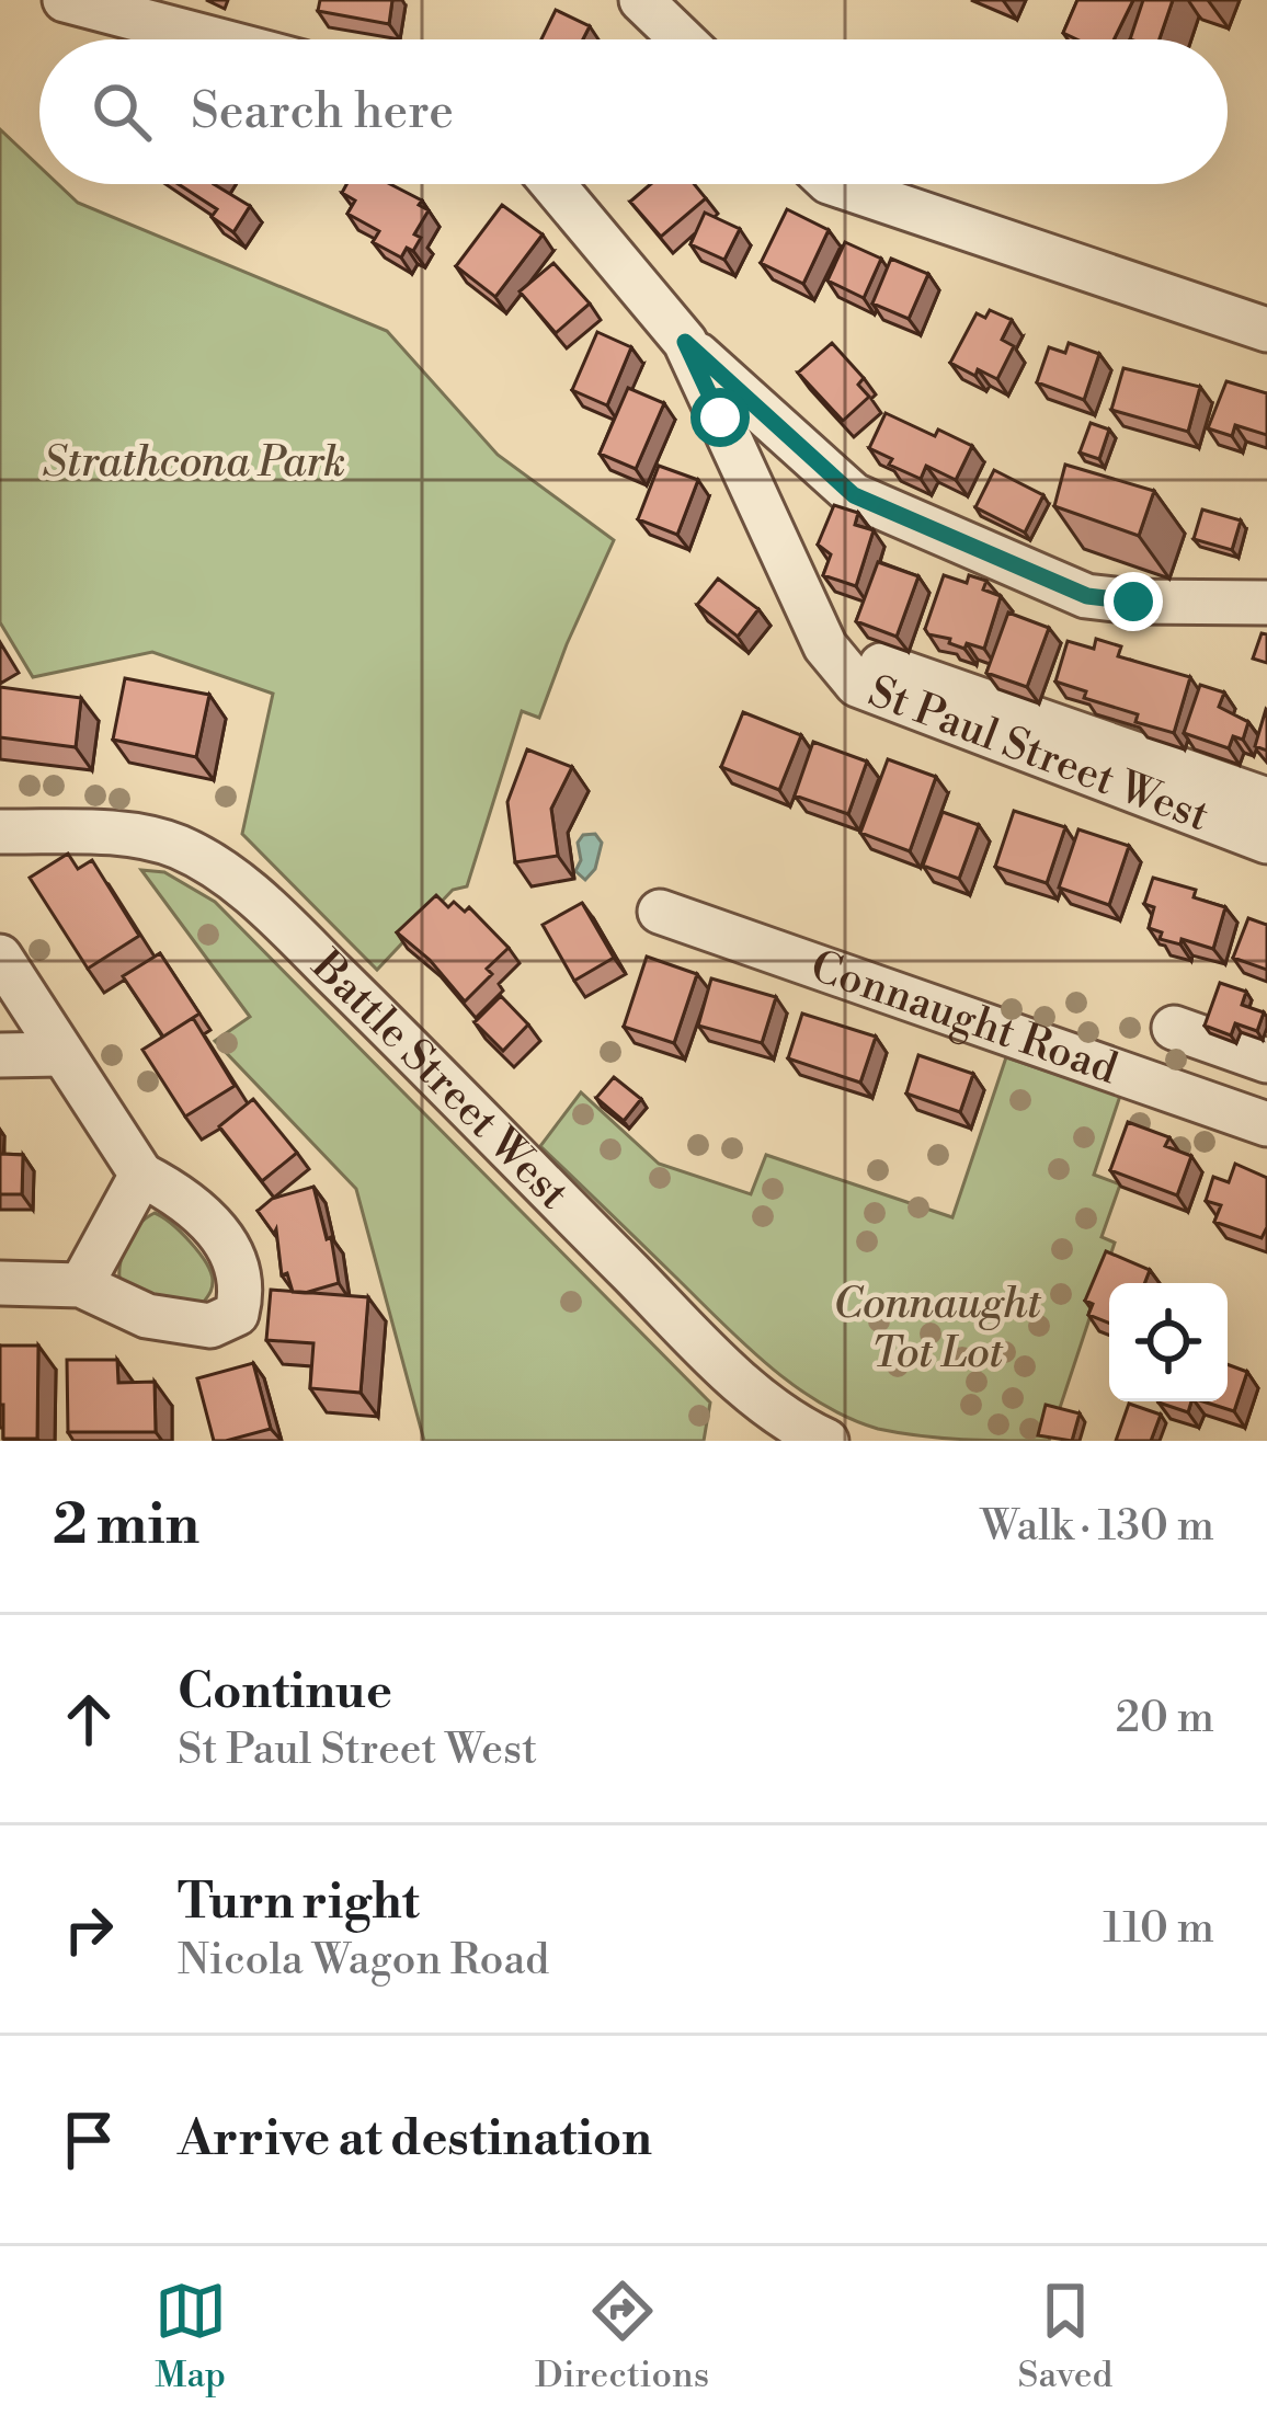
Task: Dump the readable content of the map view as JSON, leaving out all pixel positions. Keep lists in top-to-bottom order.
{
  "streets": {
    "street": ["St Paul Street West", "Connaught Road", "Battle Street West"]
  },
  "parks": ["Strathcona Park", "Connaught Tot Lot"],
  "page": {
    "search": "Search here",
    "heading": ["2 min", "Walk · 130 m"],
    "list": [
      ["Continue", "St Paul Street West", "20 m"],
      ["Turn right", "Nicola Wagon Road", "110 m"],
      "Arrive at destination"
    ],
    "nav": ["Map", "Directions", "Saved"]
  }
}
